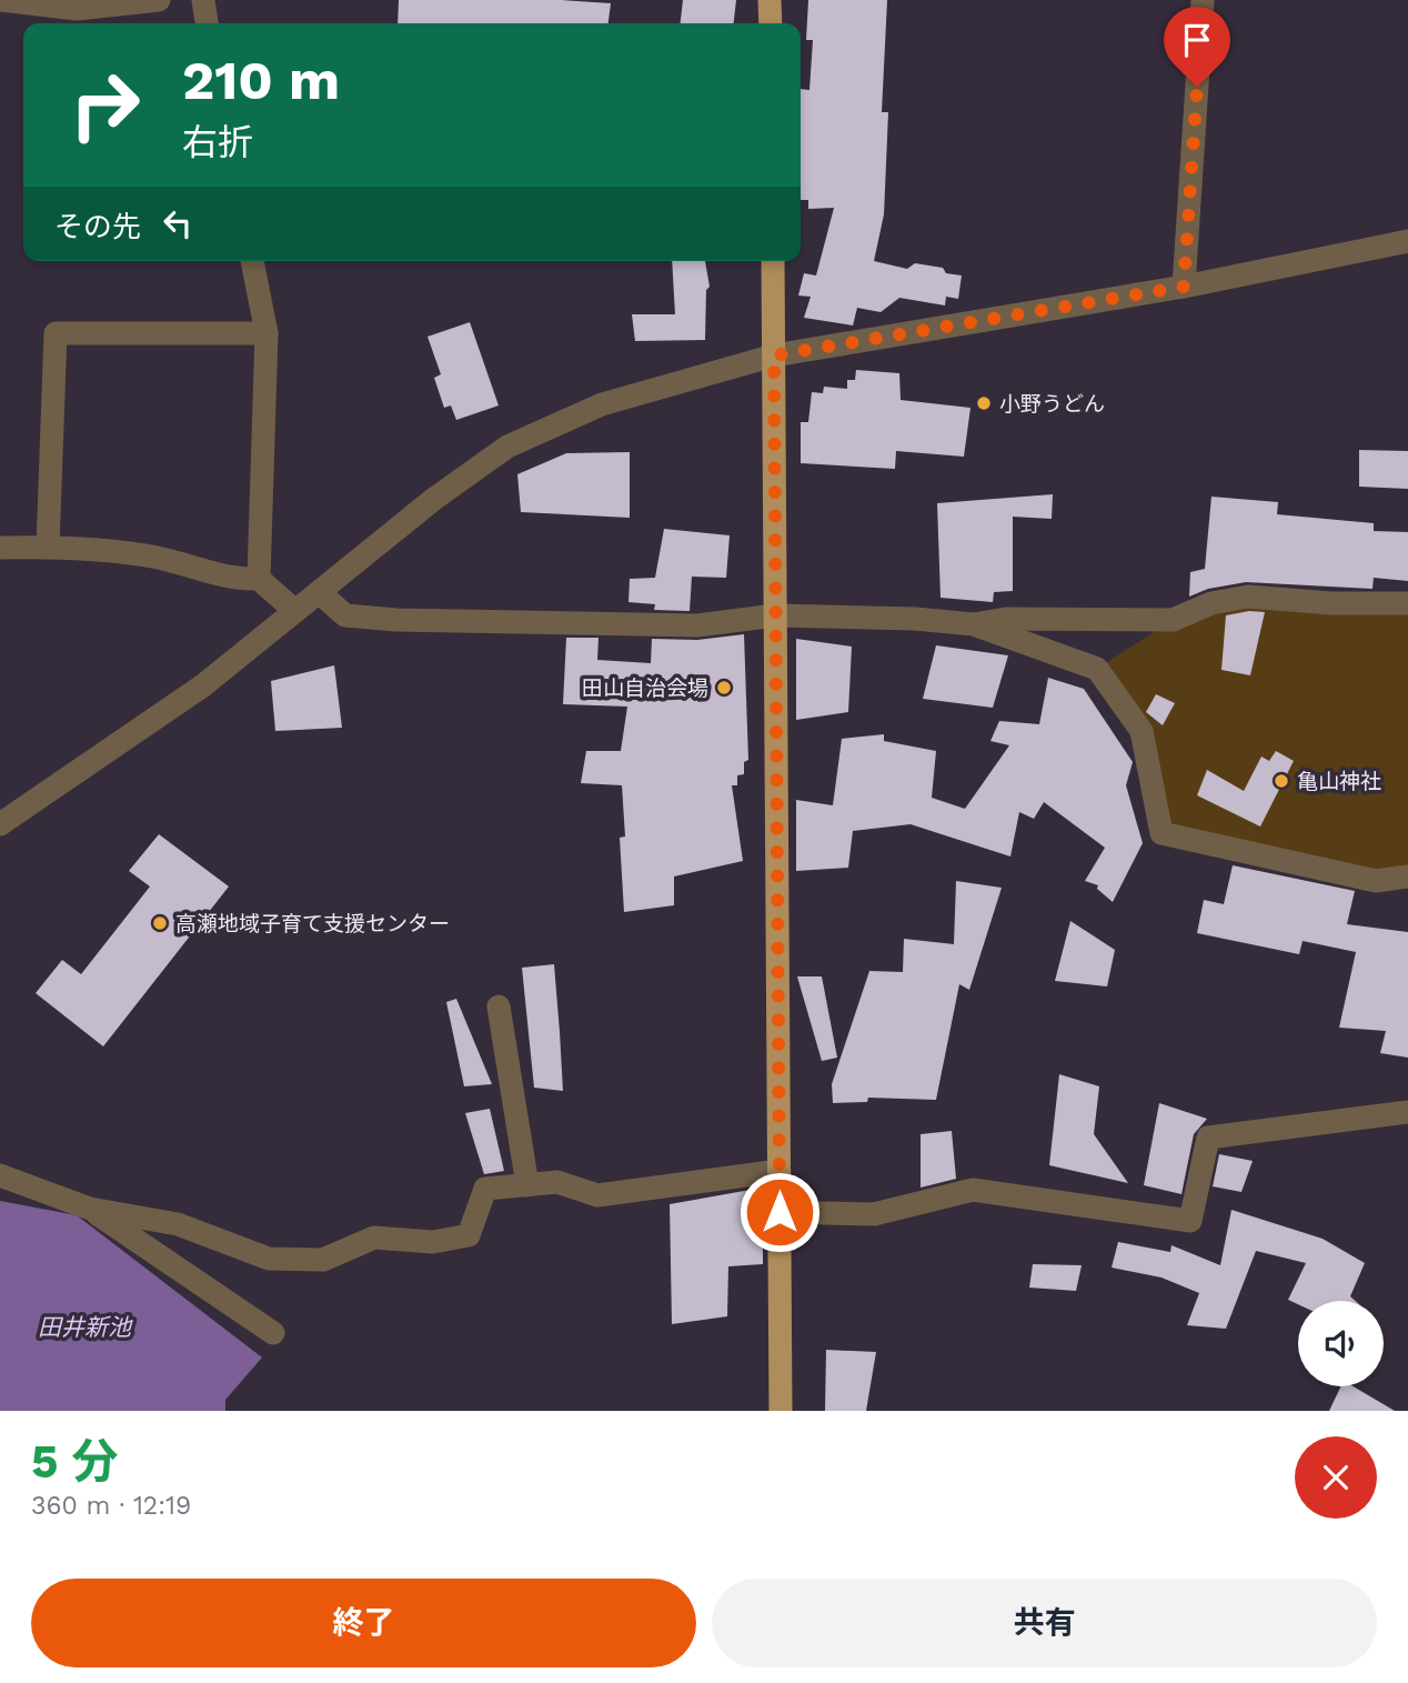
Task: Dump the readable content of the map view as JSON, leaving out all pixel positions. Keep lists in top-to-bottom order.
{
  "water": ["田井新池"],
  "places": [
    "小野うどん",
    "田山自治会場",
    "亀山神社",
    "高瀬地域子育て支援センター"
  ],
  "page": {
    "turn": ["210 m", "右折"],
    "then": "その先",
    "heading": ["5 分", "360 m · 12:19"],
    "buttons": ["終了", "共有"]
  }
}
